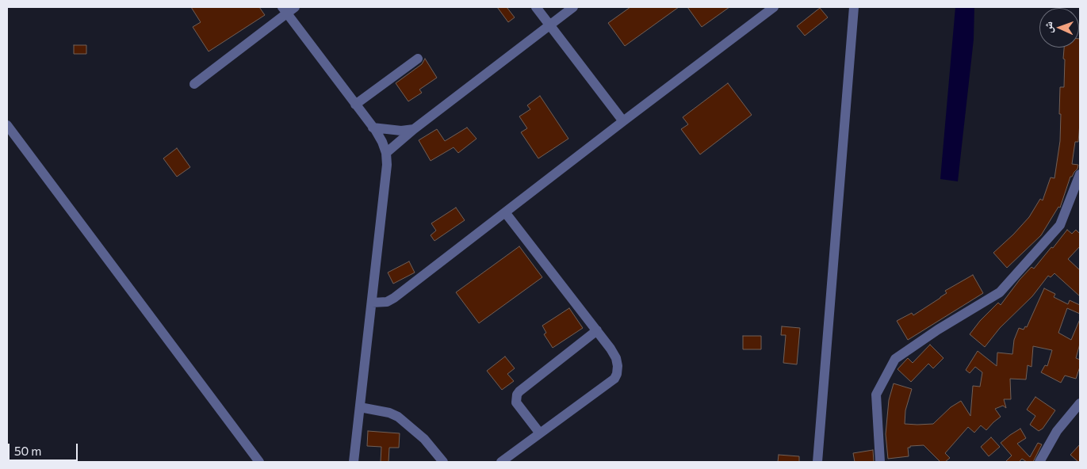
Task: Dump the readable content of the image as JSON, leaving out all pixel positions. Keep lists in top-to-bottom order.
{
  "scale_bar": "50 m",
  "north": "left"
}
